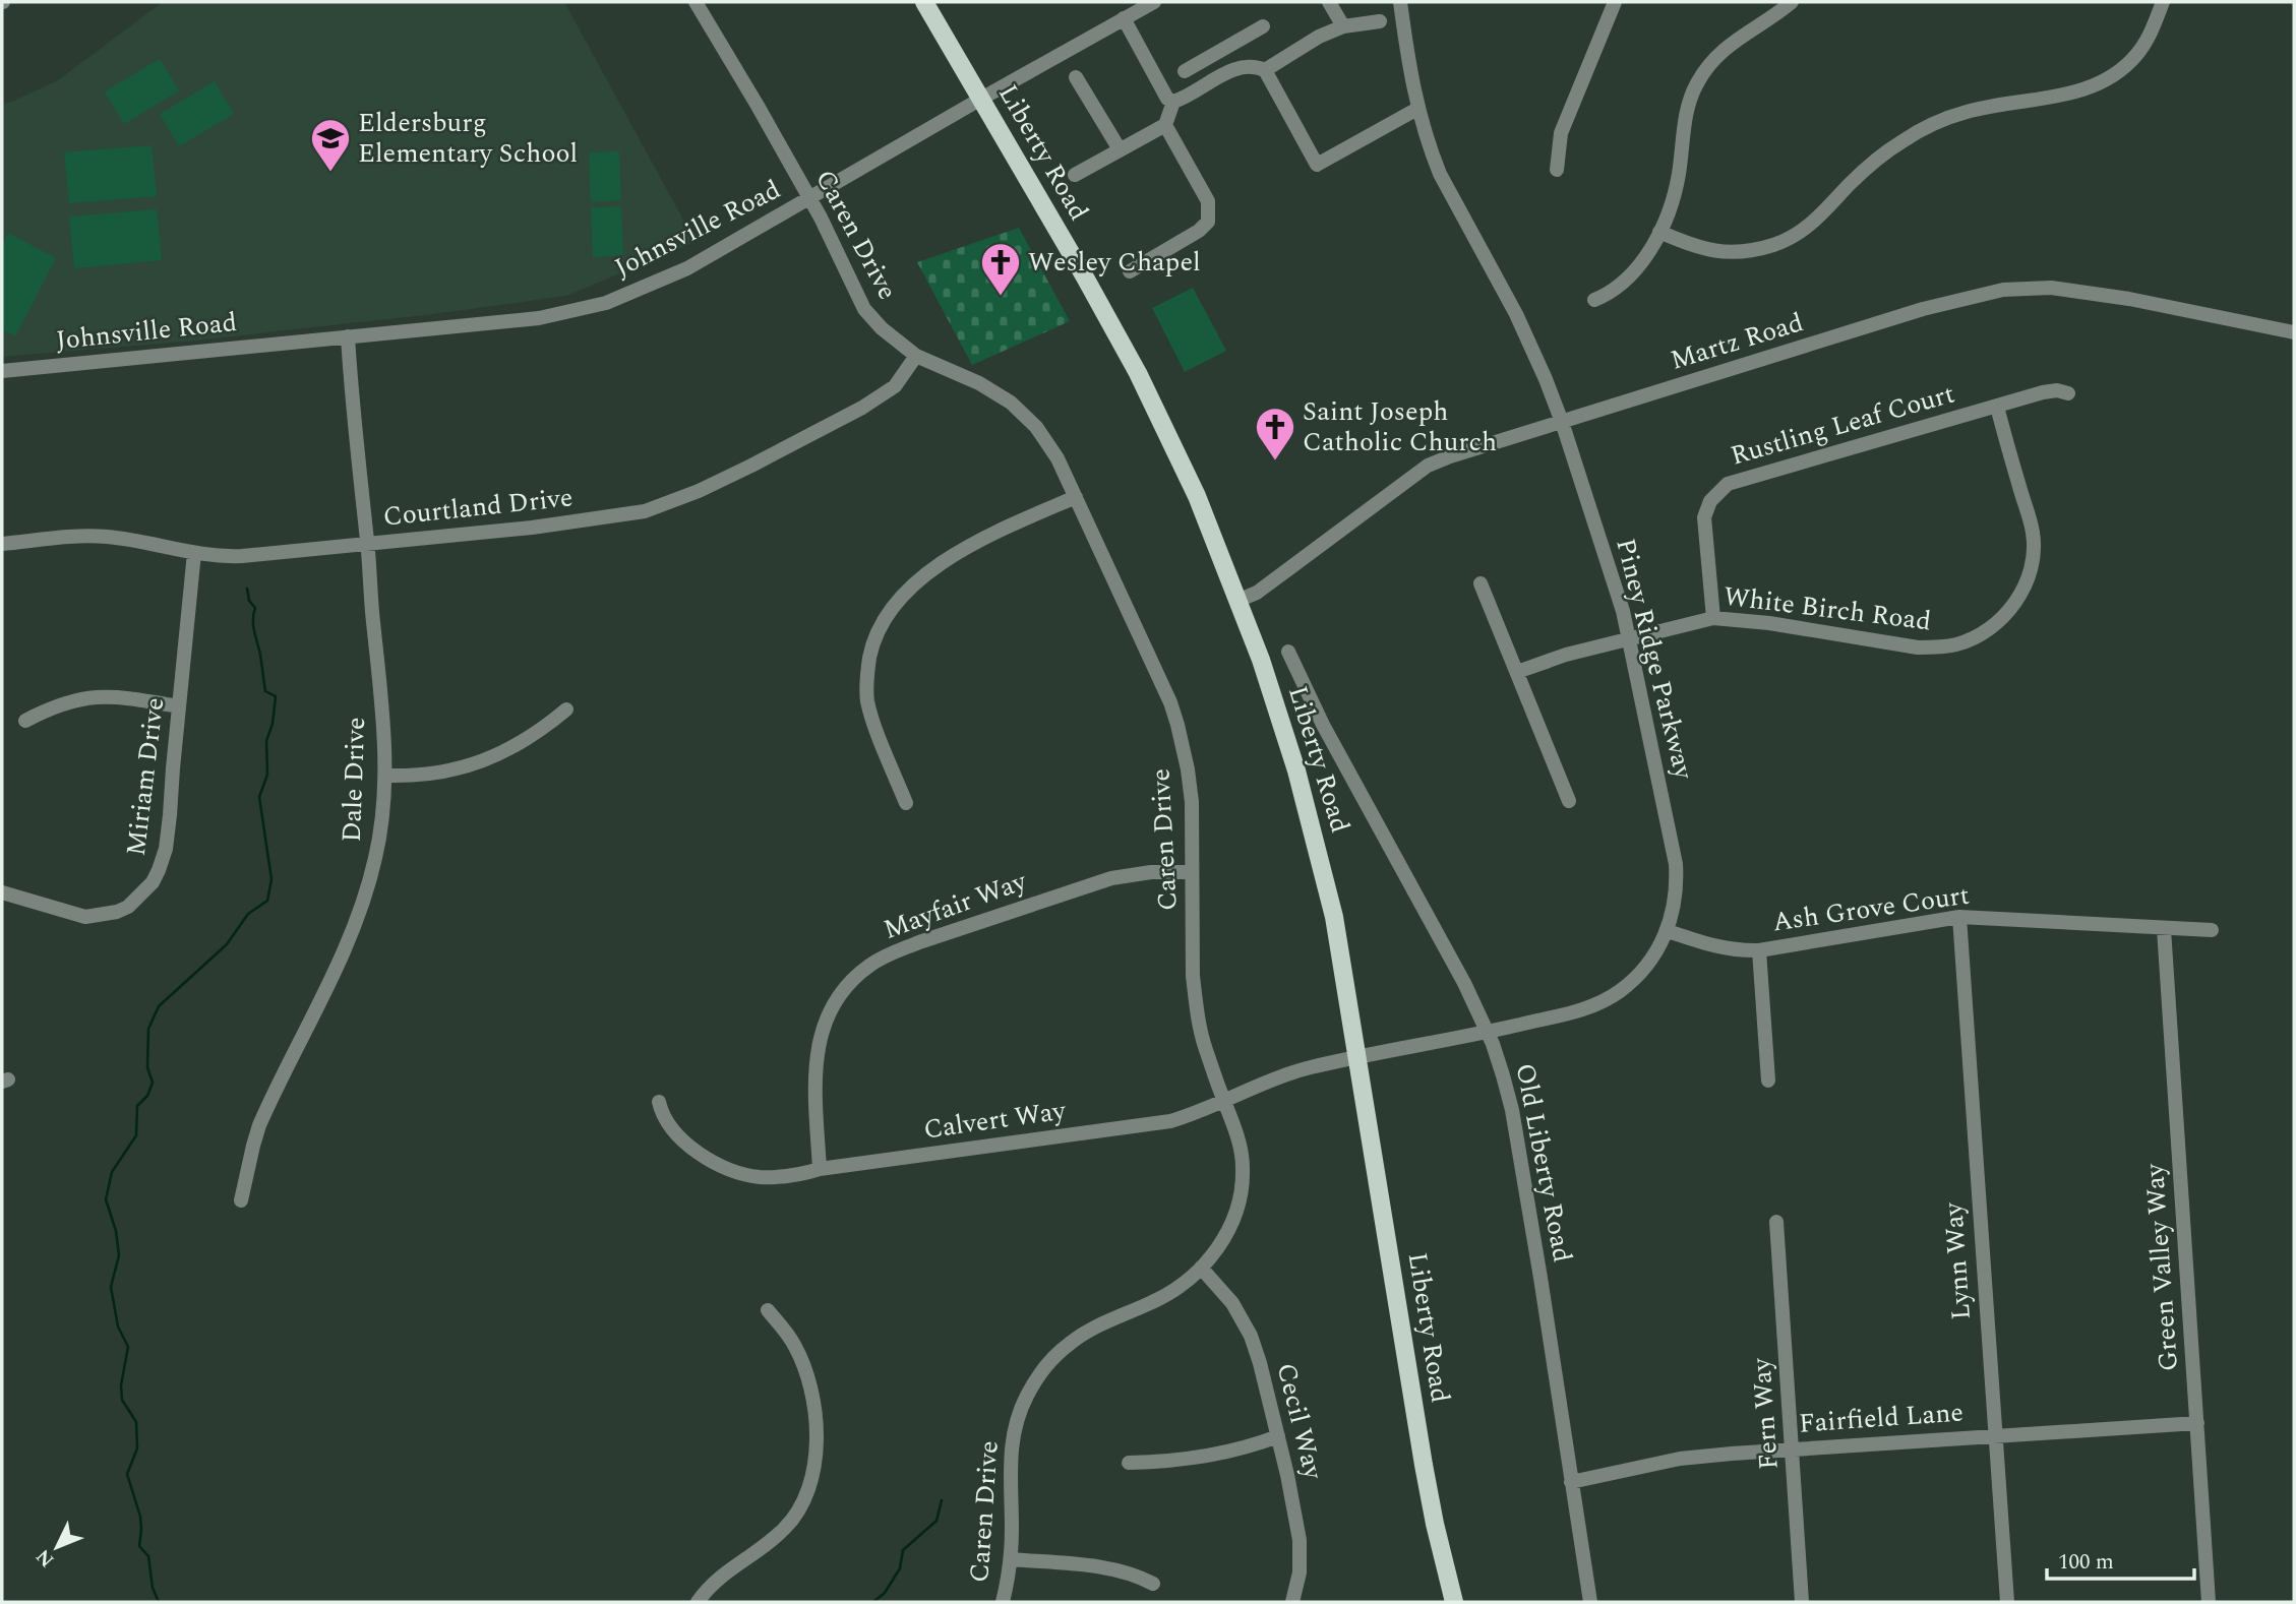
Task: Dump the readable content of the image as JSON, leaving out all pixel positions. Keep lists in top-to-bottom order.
{
  "streets": {
    "main road": ["Liberty Road"],
    "street": [
      "Johnsville Road",
      "Caren Drive",
      "Martz Road",
      "Rustling Leaf Court",
      "Courtland Drive",
      "White Birch Road",
      "Piney Ridge Parkway",
      "Miriam Drive",
      "Dale Drive",
      "Mayfair Way",
      "Ash Grove Court",
      "Calvert Way",
      "Old Liberty Road",
      "Lynn Way",
      "Green Valley Way",
      "Fern Way",
      "Fairfield Lane",
      "Cecil Way"
    ]
  },
  "crossings": [
    ["Liberty Road", "Johnsville Road"],
    ["Liberty Road", "Martz Road"],
    ["Liberty Road", "Piney Ridge Parkway"],
    ["Liberty Road", "Calvert Way"],
    ["Johnsville Road", "Caren Drive"],
    ["Johnsville Road", "Dale Drive"],
    ["Caren Drive", "Courtland Drive"],
    ["Caren Drive", "Mayfair Way"],
    ["Caren Drive", "Calvert Way"],
    ["Caren Drive", "Cecil Way"],
    ["Martz Road", "Piney Ridge Parkway"],
    ["Rustling Leaf Court", "White Birch Road"],
    ["Courtland Drive", "Miriam Drive"],
    ["Courtland Drive", "Dale Drive"],
    ["White Birch Road", "Piney Ridge Parkway"],
    ["Piney Ridge Parkway", "Ash Grove Court"],
    ["Piney Ridge Parkway", "Calvert Way"],
    ["Piney Ridge Parkway", "Old Liberty Road"],
    ["Mayfair Way", "Calvert Way"],
    ["Ash Grove Court", "Lynn Way"],
    ["Ash Grove Court", "Green Valley Way"],
    ["Old Liberty Road", "Fairfield Lane"],
    ["Lynn Way", "Fairfield Lane"],
    ["Green Valley Way", "Fairfield Lane"],
    ["Fern Way", "Fairfield Lane"]
  ],
  "places": {
    "school or university": ["Eldersburg Elementary School"],
    "church": ["Wesley Chapel", "Saint Joseph Catholic Church"]
  },
  "scale_bar": "100 m",
  "north": "bottom left"
}
